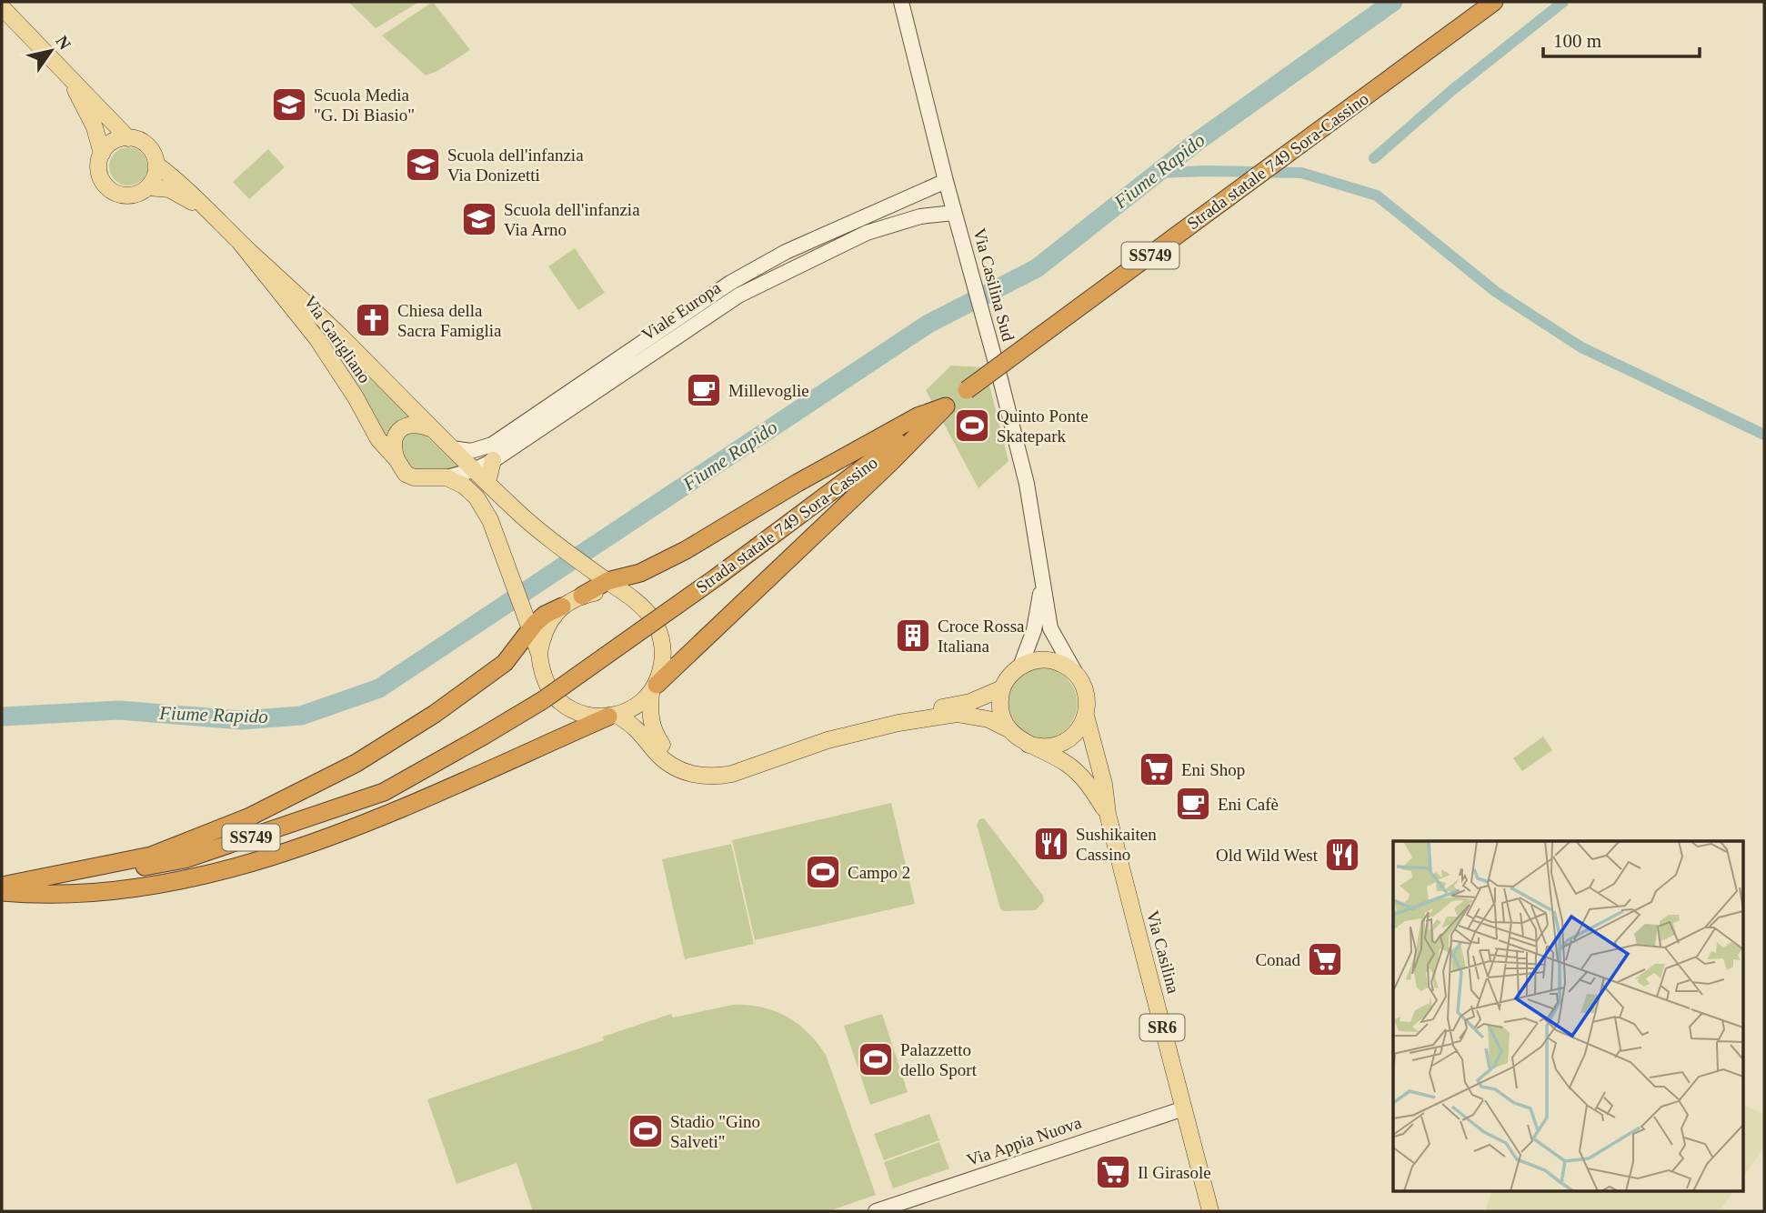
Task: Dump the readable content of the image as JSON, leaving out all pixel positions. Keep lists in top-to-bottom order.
{
  "streets": {
    "highway": ["Strada statale 749 Sora-Cassino", "SS749"],
    "main road": ["Via Garigliano", "Via Casilina", "SR6"],
    "street": ["Via Casilina Sud", "Viale Europa", "Via Appia Nuova"]
  },
  "crossings": [
    ["Via Casilina Sud", "Viale Europa"],
    ["Via Casilina Sud", "Via Casilina"],
    ["Viale Europa", "Via Garigliano"],
    ["Via Casilina", "Via Appia Nuova"]
  ],
  "water": ["Fiume Rapido"],
  "places": {
    "school or university": ["Scuola Media \"G. Di Biasio\"", "Scuola dell'infanzia Via Donizetti", "Scuola dell'infanzia Via Arno"],
    "church": ["Chiesa della Sacra Famiglia"],
    "cafe": ["Millevoglie", "Eni Cafè"],
    "sports": [
      "Quinto Ponte Skatepark",
      "Campo 2",
      "Palazzetto dello Sport",
      "Stadio \"Gino Salveti\""
    ],
    "building": ["Croce Rossa Italiana"],
    "supermarket": ["Eni Shop", "Conad", "Il Girasole"],
    "restaurant": ["Sushikaiten Cassino", "Old Wild West"]
  },
  "scale_bar": "100 m",
  "north": "top right"
}
